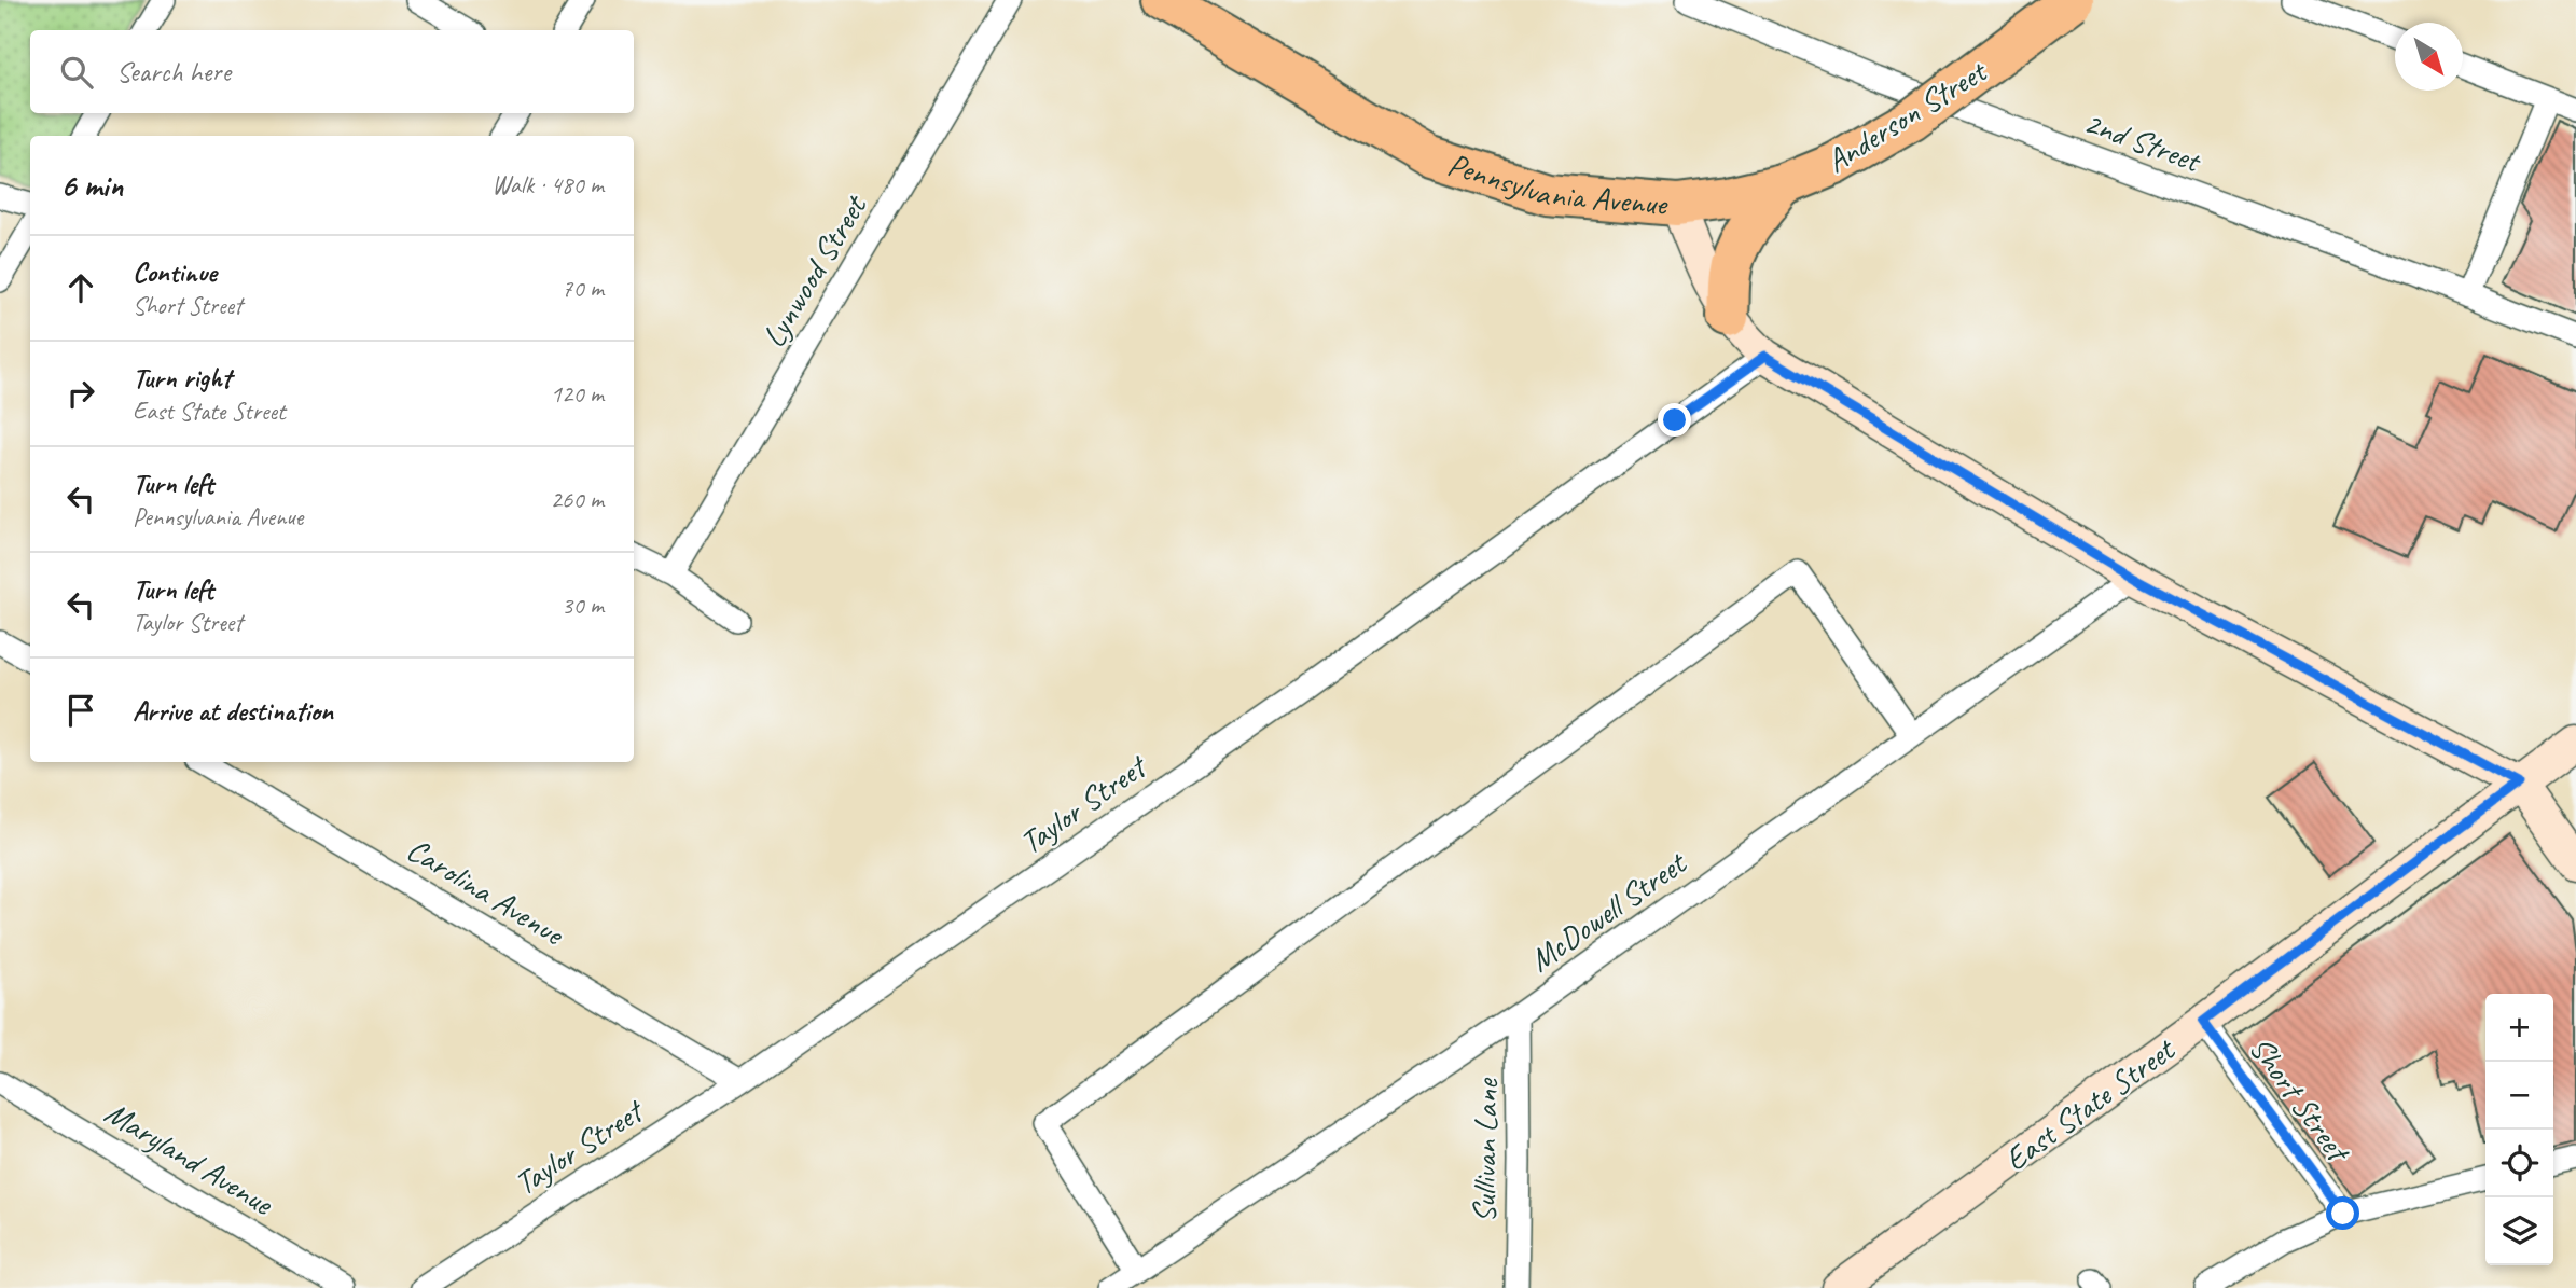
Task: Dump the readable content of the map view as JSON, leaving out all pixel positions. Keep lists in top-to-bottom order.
{
  "streets": {
    "highway": ["Anderson Street", "Pennsylvania Avenue"],
    "main road": ["East State Street"],
    "street": [
      "2nd Street",
      "Lynwood Street",
      "Taylor Street",
      "Carolina Avenue",
      "McDowell Street",
      "Short Street",
      "Sullivan Lane",
      "Maryland Avenue"
    ]
  },
  "crossings": [
    ["Anderson Street", "Pennsylvania Avenue"],
    ["Pennsylvania Avenue", "Taylor Street"],
    ["Pennsylvania Avenue", "McDowell Street"],
    ["Pennsylvania Avenue", "East State Street"],
    ["Taylor Street", "Carolina Avenue"],
    ["McDowell Street", "Sullivan Lane"],
    ["Short Street", "East State Street"]
  ],
  "north": "bottom right",
  "page": {
    "search": "Search here",
    "heading": ["6 min", "Walk · 480 m"],
    "list": [
      ["Continue", "Short Street", "70 m"],
      ["Turn right", "East State Street", "120 m"],
      ["Turn left", "Pennsylvania Avenue", "260 m"],
      ["Turn left", "Taylor Street", "30 m"],
      "Arrive at destination"
    ],
    "map_buttons": ["+", "−"]
  }
}
